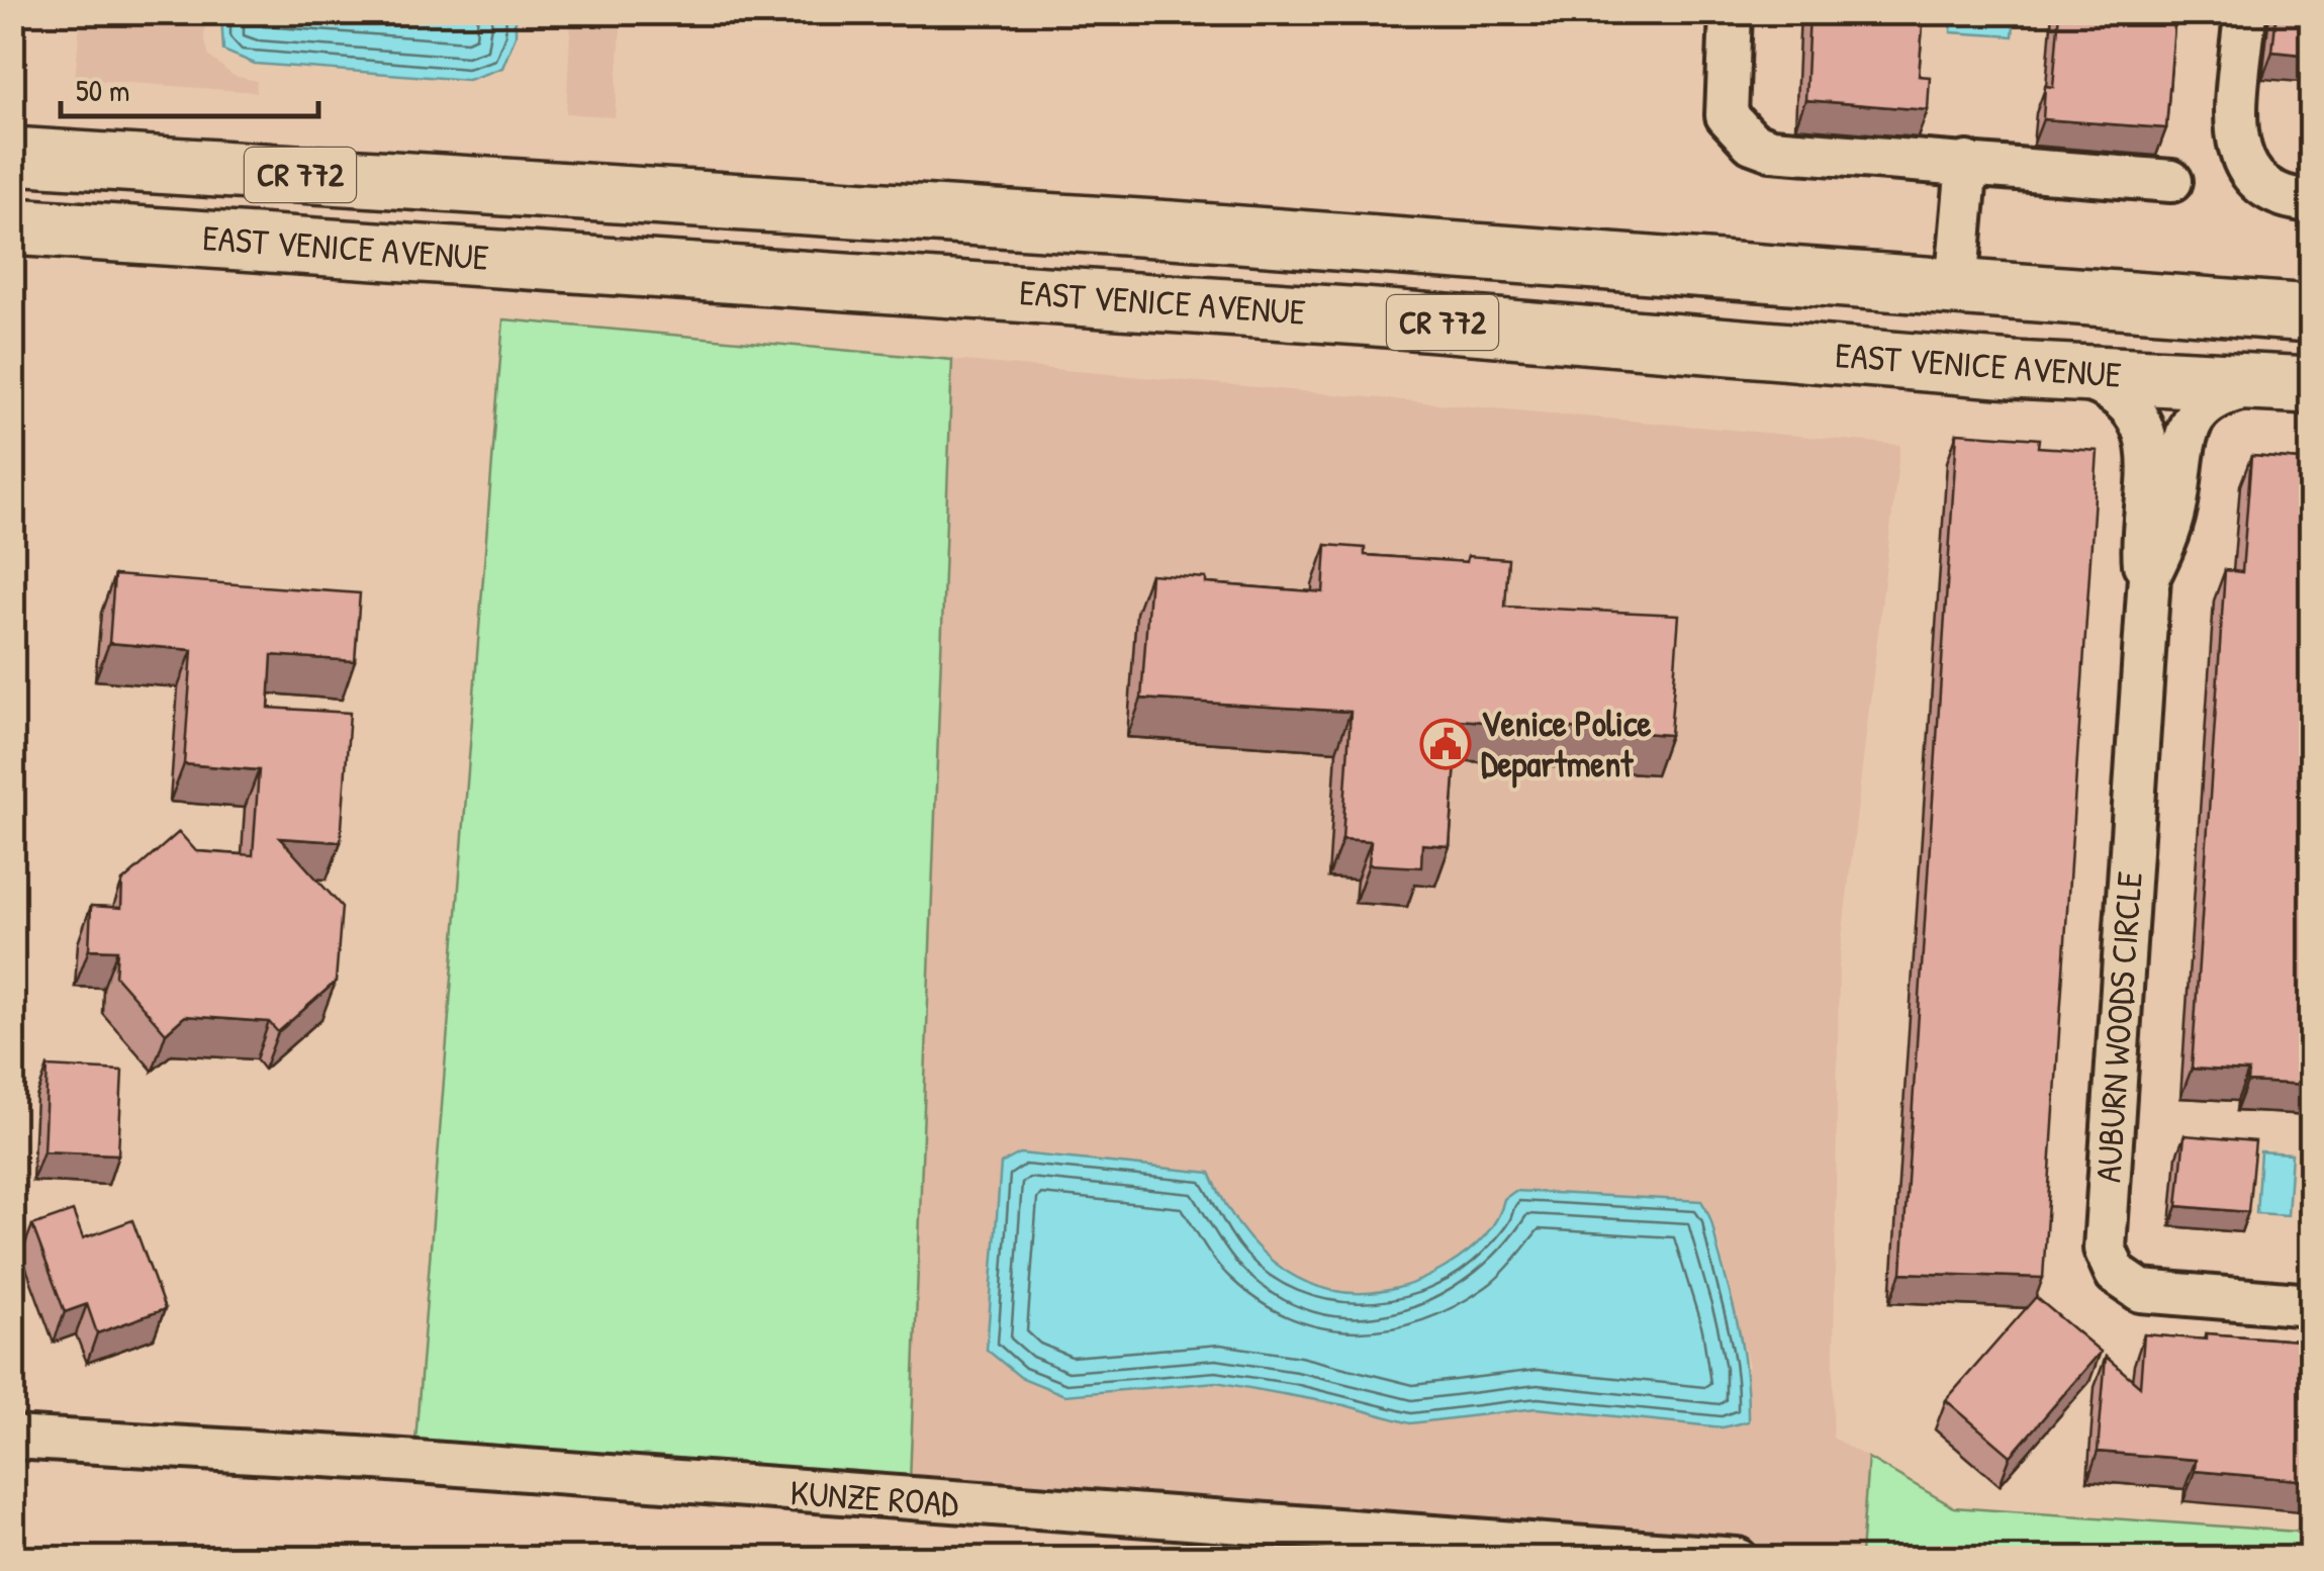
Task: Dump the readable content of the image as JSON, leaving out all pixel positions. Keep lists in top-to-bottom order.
{
  "streets": {
    "main road": ["CR 772", "EAST VENICE AVENUE"],
    "street": ["AUBURN WOODS CIRCLE", "KUNZE ROAD"]
  },
  "crossings": [
    ["EAST VENICE AVENUE", "AUBURN WOODS CIRCLE"]
  ],
  "places": {
    "public building": ["Venice Police Department"]
  },
  "scale_bar": "50 m"
}
